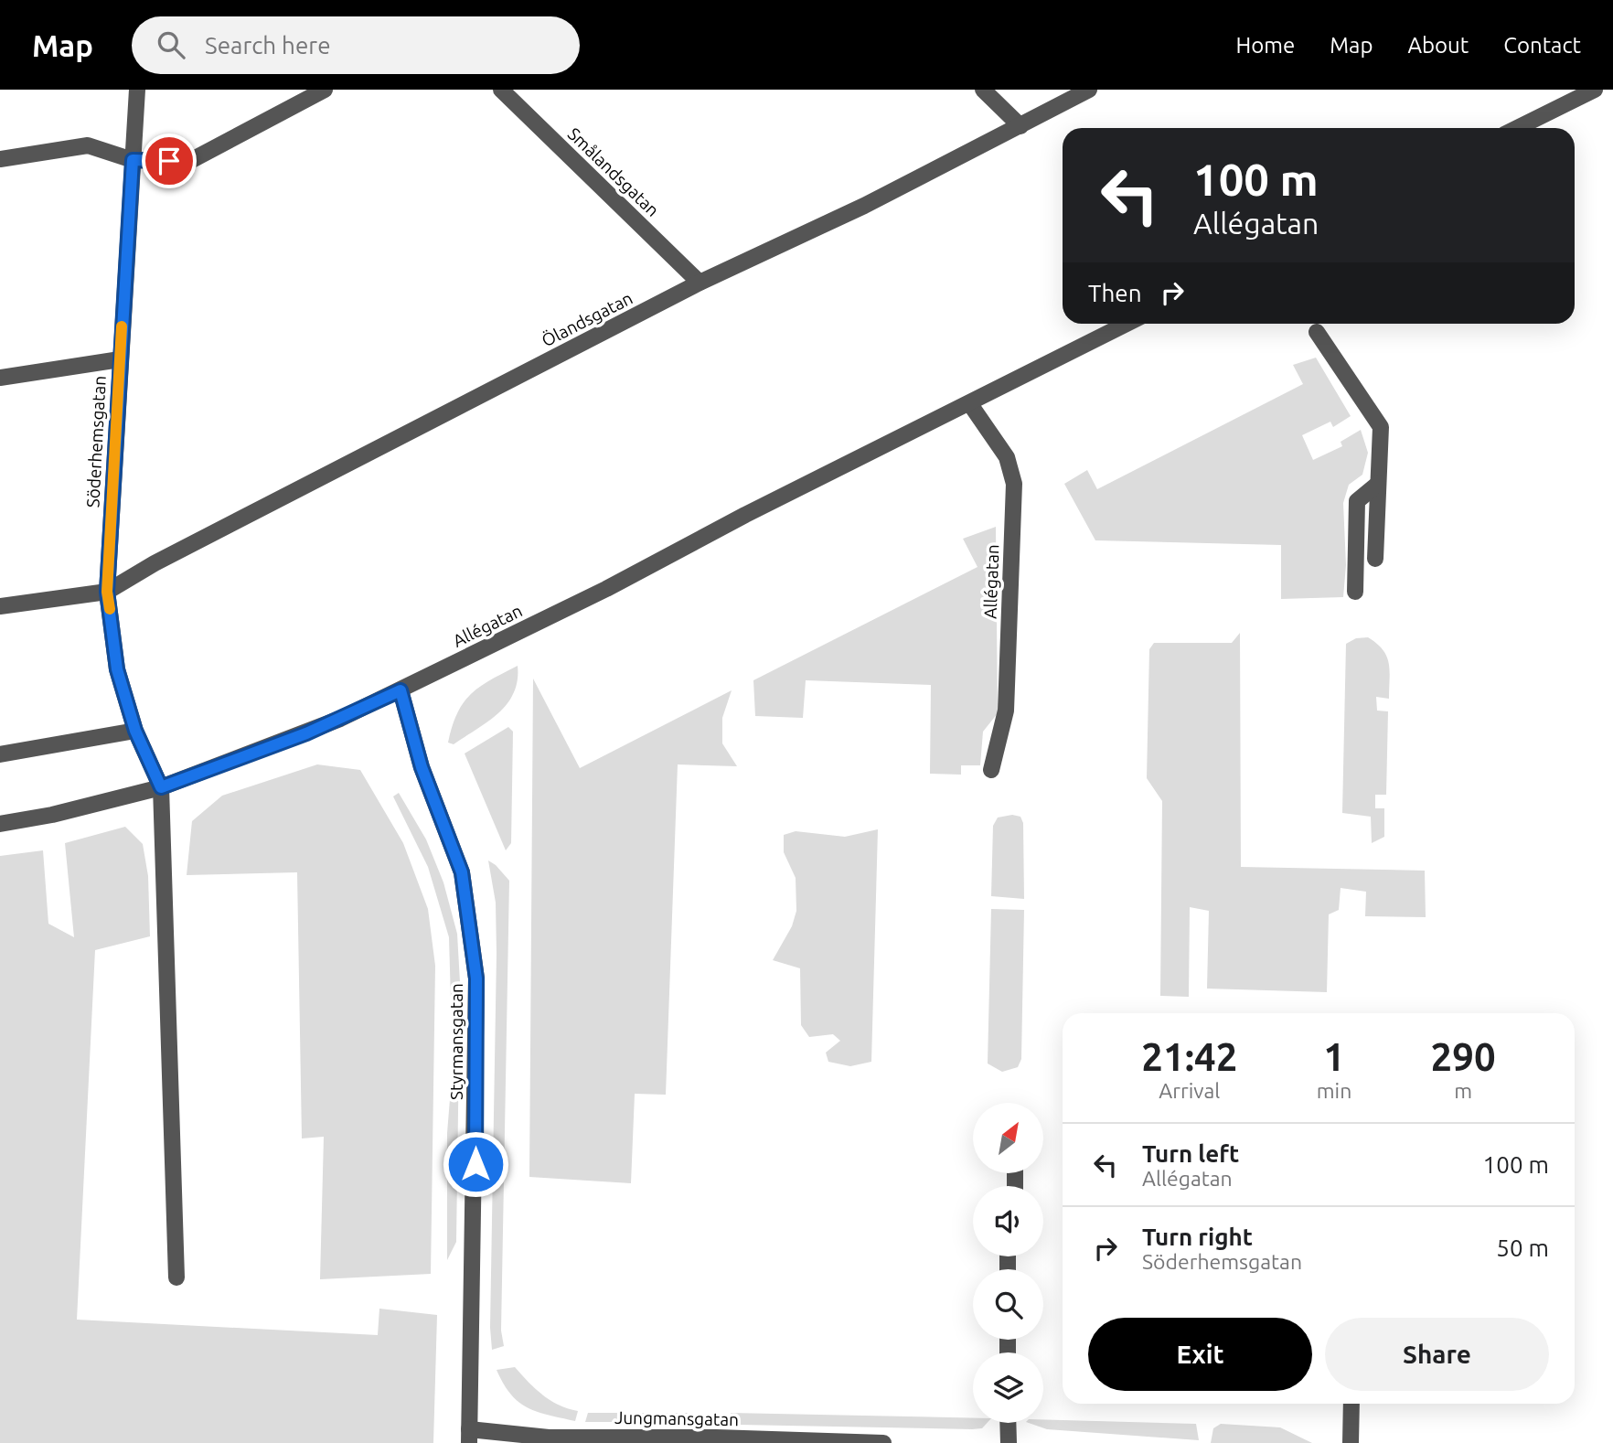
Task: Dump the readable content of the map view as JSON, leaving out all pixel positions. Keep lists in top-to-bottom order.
{
  "streets": {
    "street": [
      "Smålandsgatan",
      "Ölandsgatan",
      "Söderhemsgatan",
      "Allégatan",
      "Styrmansgatan",
      "Jungmansgatan"
    ]
  },
  "crossings": [
    ["Smålandsgatan", "Ölandsgatan"],
    ["Ölandsgatan", "Söderhemsgatan"],
    ["Söderhemsgatan", "Allégatan"],
    ["Allégatan", "Styrmansgatan"],
    ["Styrmansgatan", "Jungmansgatan"]
  ],
  "north": "top right",
  "page": {
    "header": "Map",
    "search": "Search here",
    "nav": [
      "Home",
      "Map",
      "About",
      "Contact"
    ],
    "turn": ["100 m", "Allégatan"],
    "then": "Then",
    "eta": [
      "21:42",
      "Arrival",
      "1",
      "min",
      "290",
      "m"
    ],
    "list": [
      {
        "name": "Turn left",
        "note": "Allégatan",
        "value": "100 m"
      },
      {
        "name": "Turn right",
        "note": "Söderhemsgatan",
        "value": "50 m"
      }
    ],
    "buttons": ["Exit", "Share"]
  }
}
